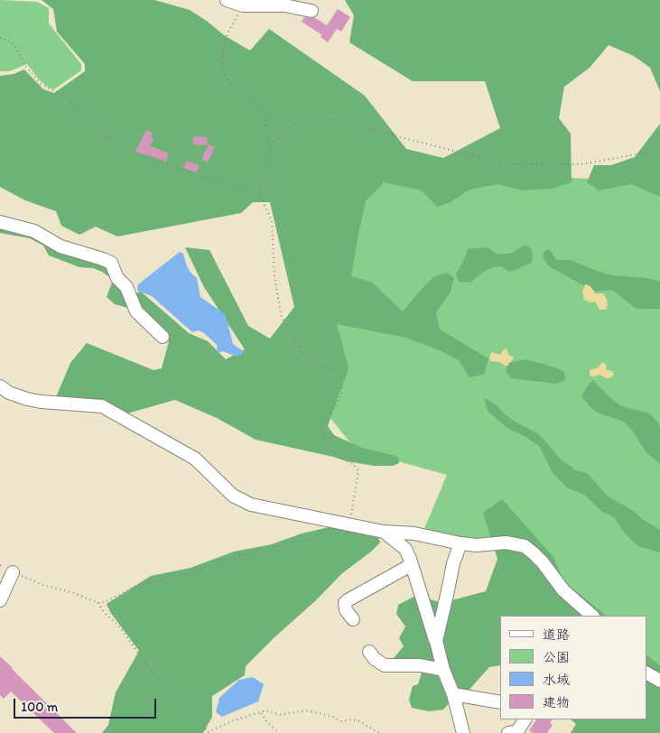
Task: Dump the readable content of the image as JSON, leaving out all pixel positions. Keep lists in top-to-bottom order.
{
  "legend": [
    "道路",
    "公園",
    "水域",
    "建物"
  ],
  "scale_bar": "100 m"
}
